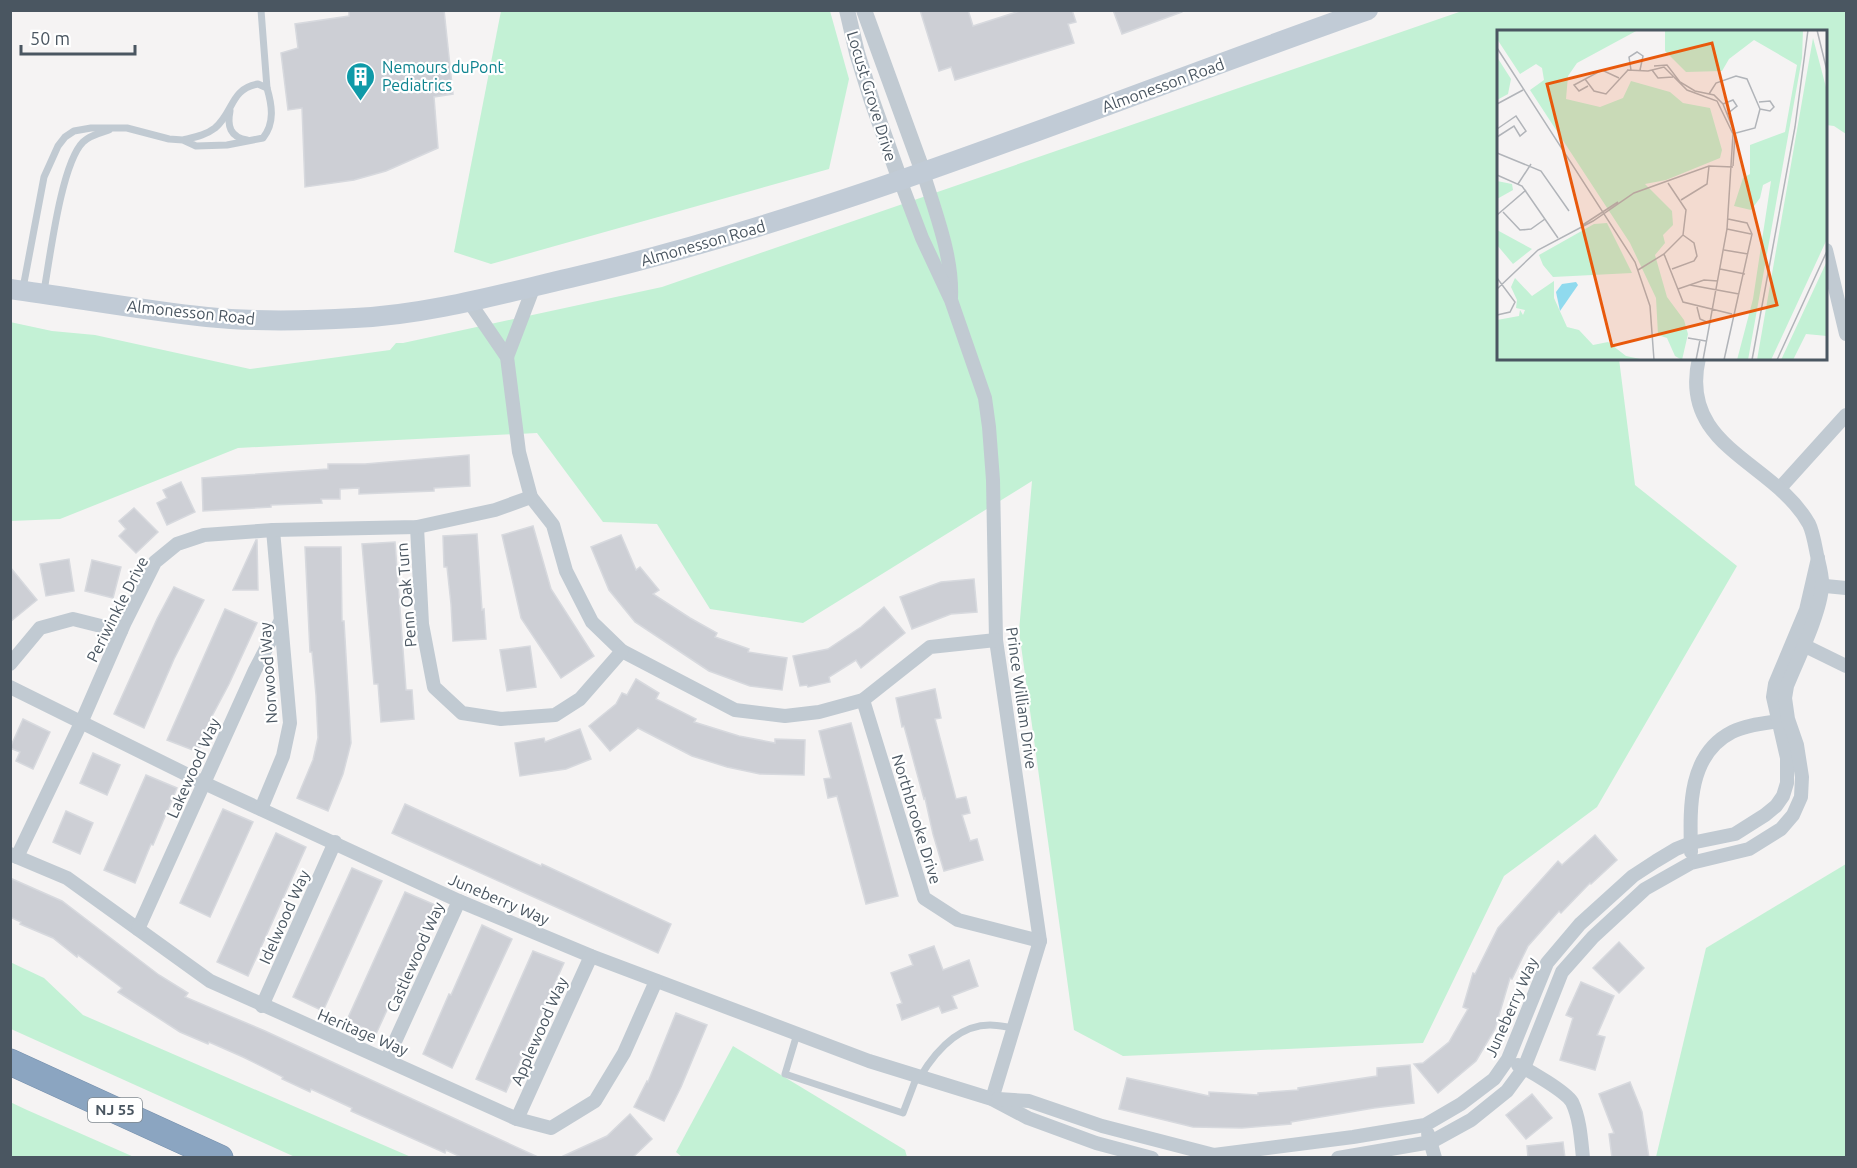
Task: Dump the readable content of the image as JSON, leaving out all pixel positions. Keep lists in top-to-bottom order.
{
  "streets": {
    "highway": ["NJ 55"],
    "main road": ["Almonesson Road"],
    "street": [
      "Locust Grove Drive",
      "Penn Oak Turn",
      "Periwinkle Drive",
      "Norwood Way",
      "Prince William Drive",
      "Lakewood Way",
      "Northbrooke Drive",
      "Juneberry Way",
      "Idelwood Way",
      "Castlewood Way",
      "Applewood Way",
      "Heritage Way"
    ]
  },
  "crossings": [
    ["Almonesson Road", "Locust Grove Drive"],
    ["Almonesson Road", "Prince William Drive"],
    ["Locust Grove Drive", "Prince William Drive"],
    ["Penn Oak Turn", "Periwinkle Drive"],
    ["Periwinkle Drive", "Norwood Way"],
    ["Periwinkle Drive", "Juneberry Way"],
    ["Periwinkle Drive", "Heritage Way"],
    ["Norwood Way", "Lakewood Way"],
    ["Norwood Way", "Juneberry Way"],
    ["Prince William Drive", "Northbrooke Drive"],
    ["Prince William Drive", "Juneberry Way"],
    ["Lakewood Way", "Juneberry Way"],
    ["Lakewood Way", "Heritage Way"],
    ["Juneberry Way", "Idelwood Way"],
    ["Juneberry Way", "Castlewood Way"],
    ["Juneberry Way", "Applewood Way"],
    ["Juneberry Way", "Heritage Way"],
    ["Idelwood Way", "Heritage Way"],
    ["Castlewood Way", "Heritage Way"],
    ["Applewood Way", "Heritage Way"]
  ],
  "places": {
    "building": ["Nemours duPont Pediatrics"]
  },
  "scale_bar": "50 m"
}
